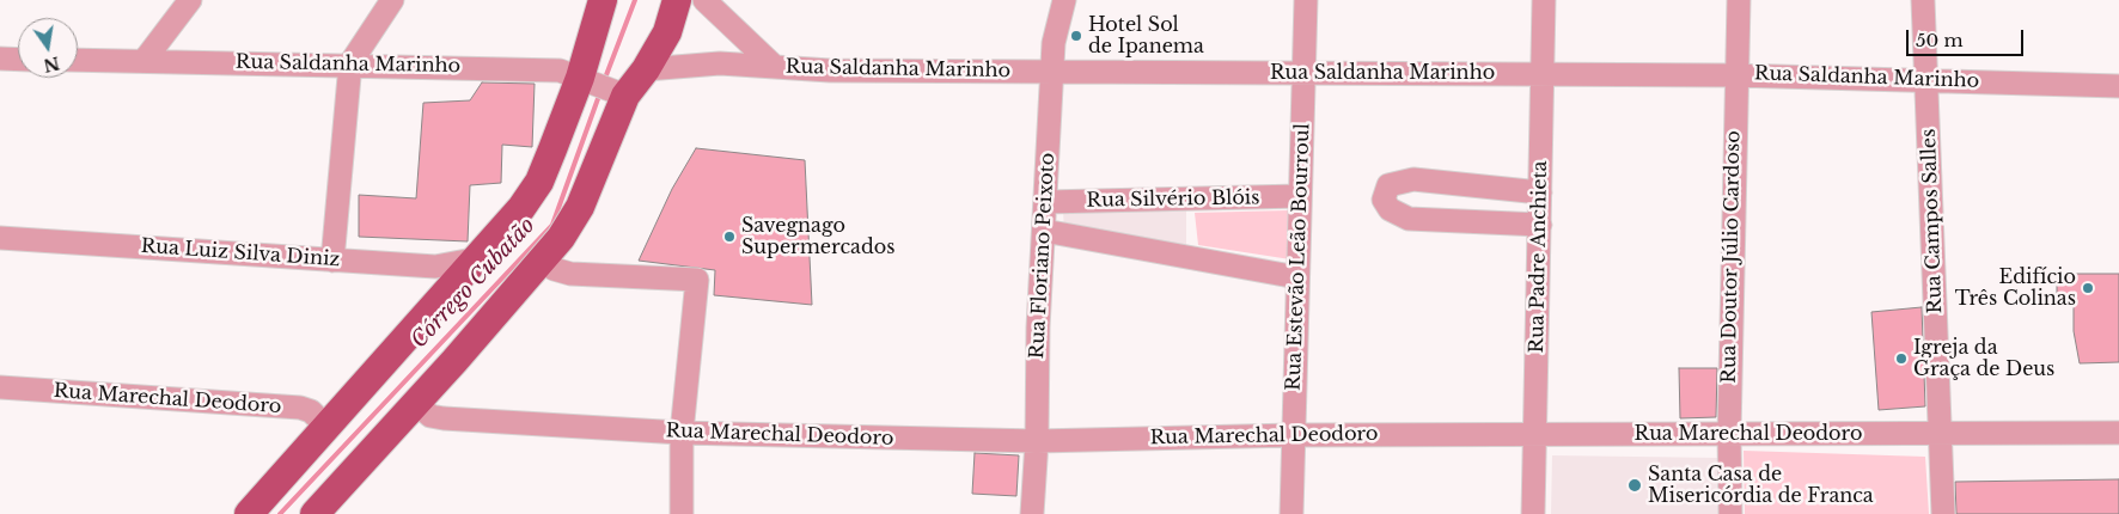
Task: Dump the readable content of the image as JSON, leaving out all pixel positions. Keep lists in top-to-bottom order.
{
  "streets": {
    "street": [
      "Rua Saldanha Marinho",
      "Rua Silvério Blóis",
      "Rua Campos Salles",
      "Rua Luiz Silva Diniz",
      "Rua Floriano Peixoto",
      "Rua Estevão Leão Bourroul",
      "Rua Padre Anchieta",
      "Rua Doutor Júlio Cardoso",
      "Rua Marechal Deodoro"
    ]
  },
  "crossings": [
    ["Rua Saldanha Marinho", "Rua Campos Salles"],
    ["Rua Saldanha Marinho", "Rua Floriano Peixoto"],
    ["Rua Saldanha Marinho", "Rua Estevão Leão Bourroul"],
    ["Rua Saldanha Marinho", "Rua Padre Anchieta"],
    ["Rua Saldanha Marinho", "Rua Doutor Júlio Cardoso"],
    ["Rua Silvério Blóis", "Rua Floriano Peixoto"],
    ["Rua Silvério Blóis", "Rua Estevão Leão Bourroul"],
    ["Rua Campos Salles", "Rua Marechal Deodoro"],
    ["Rua Floriano Peixoto", "Rua Marechal Deodoro"],
    ["Rua Estevão Leão Bourroul", "Rua Marechal Deodoro"],
    ["Rua Padre Anchieta", "Rua Marechal Deodoro"],
    ["Rua Doutor Júlio Cardoso", "Rua Marechal Deodoro"]
  ],
  "water": ["Córrego Cubatão"],
  "places": [
    "Hotel Sol de Ipanema",
    "Savegnago Supermercados",
    "Edifício Três Colinas",
    "Igreja da Graça de Deus",
    "Santa Casa de Misericórdia de Franca"
  ],
  "scale_bar": "50 m",
  "north": "bottom"
}
